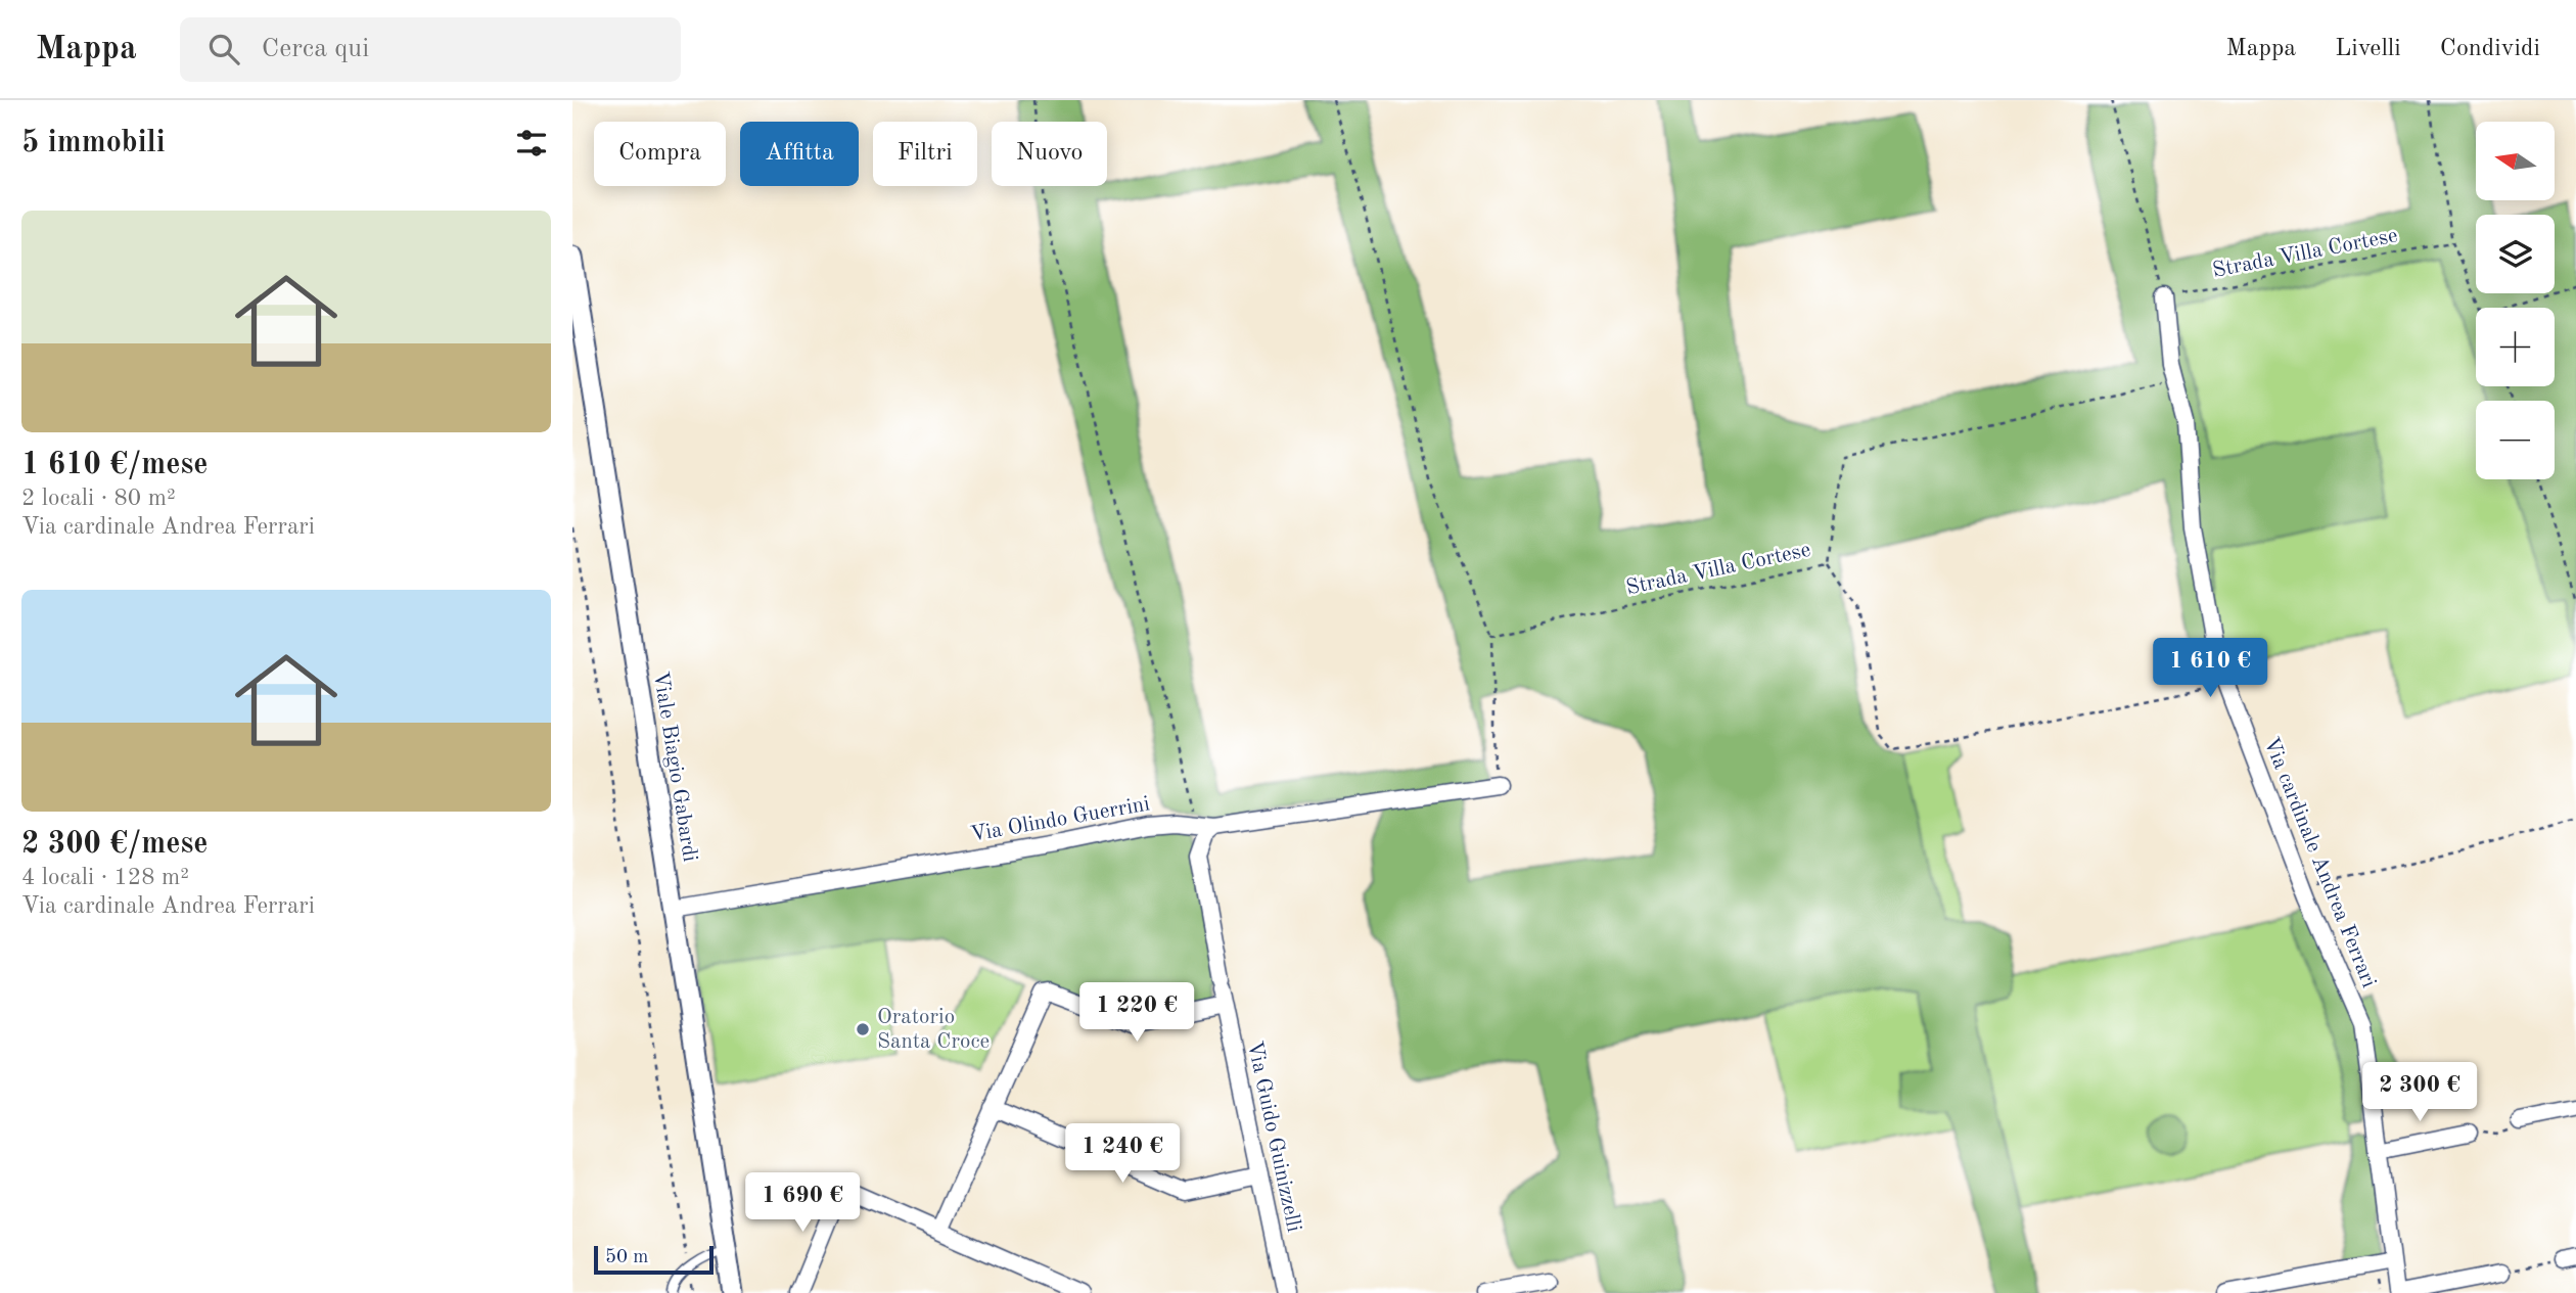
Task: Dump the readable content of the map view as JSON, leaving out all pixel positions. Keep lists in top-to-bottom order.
{
  "streets": {
    "street": [
      "Viale Biagio Gabardi",
      "Via Olindo Guerrini",
      "Via cardinale Andrea Ferrari",
      "Via Guido Guinizzelli"
    ],
    "path": ["Strada Villa Cortese"]
  },
  "crossings": [
    ["Strada Villa Cortese", "Via cardinale Andrea Ferrari"],
    ["Viale Biagio Gabardi", "Via Olindo Guerrini"],
    ["Via Olindo Guerrini", "Via Guido Guinizzelli"]
  ],
  "places": ["Oratorio Santa Croce"],
  "scale_bar": "50 m",
  "north": "left",
  "page": {
    "header": "Mappa",
    "search": "Cerca qui",
    "nav": ["Mappa", "Livelli", "Condividi"],
    "heading": "5 immobili",
    "map_buttons": ["+", "−"],
    "chip": [
      "Compra",
      "Affitta",
      "Filtri",
      "Nuovo"
    ],
    "list": [
      {
        "name": "1 610 €/mese",
        "note": "2 locali · 80 m² · Via cardinale Andrea Ferrari"
      },
      {
        "name": "2 300 €/mese",
        "note": "4 locali · 128 m² · Via cardinale Andrea Ferrari"
      }
    ],
    "price": [
      "1 610 €",
      "1 220 €",
      "2 300 €",
      "1 240 €",
      "1 690 €"
    ],
    "scale": "50 m"
  }
}
